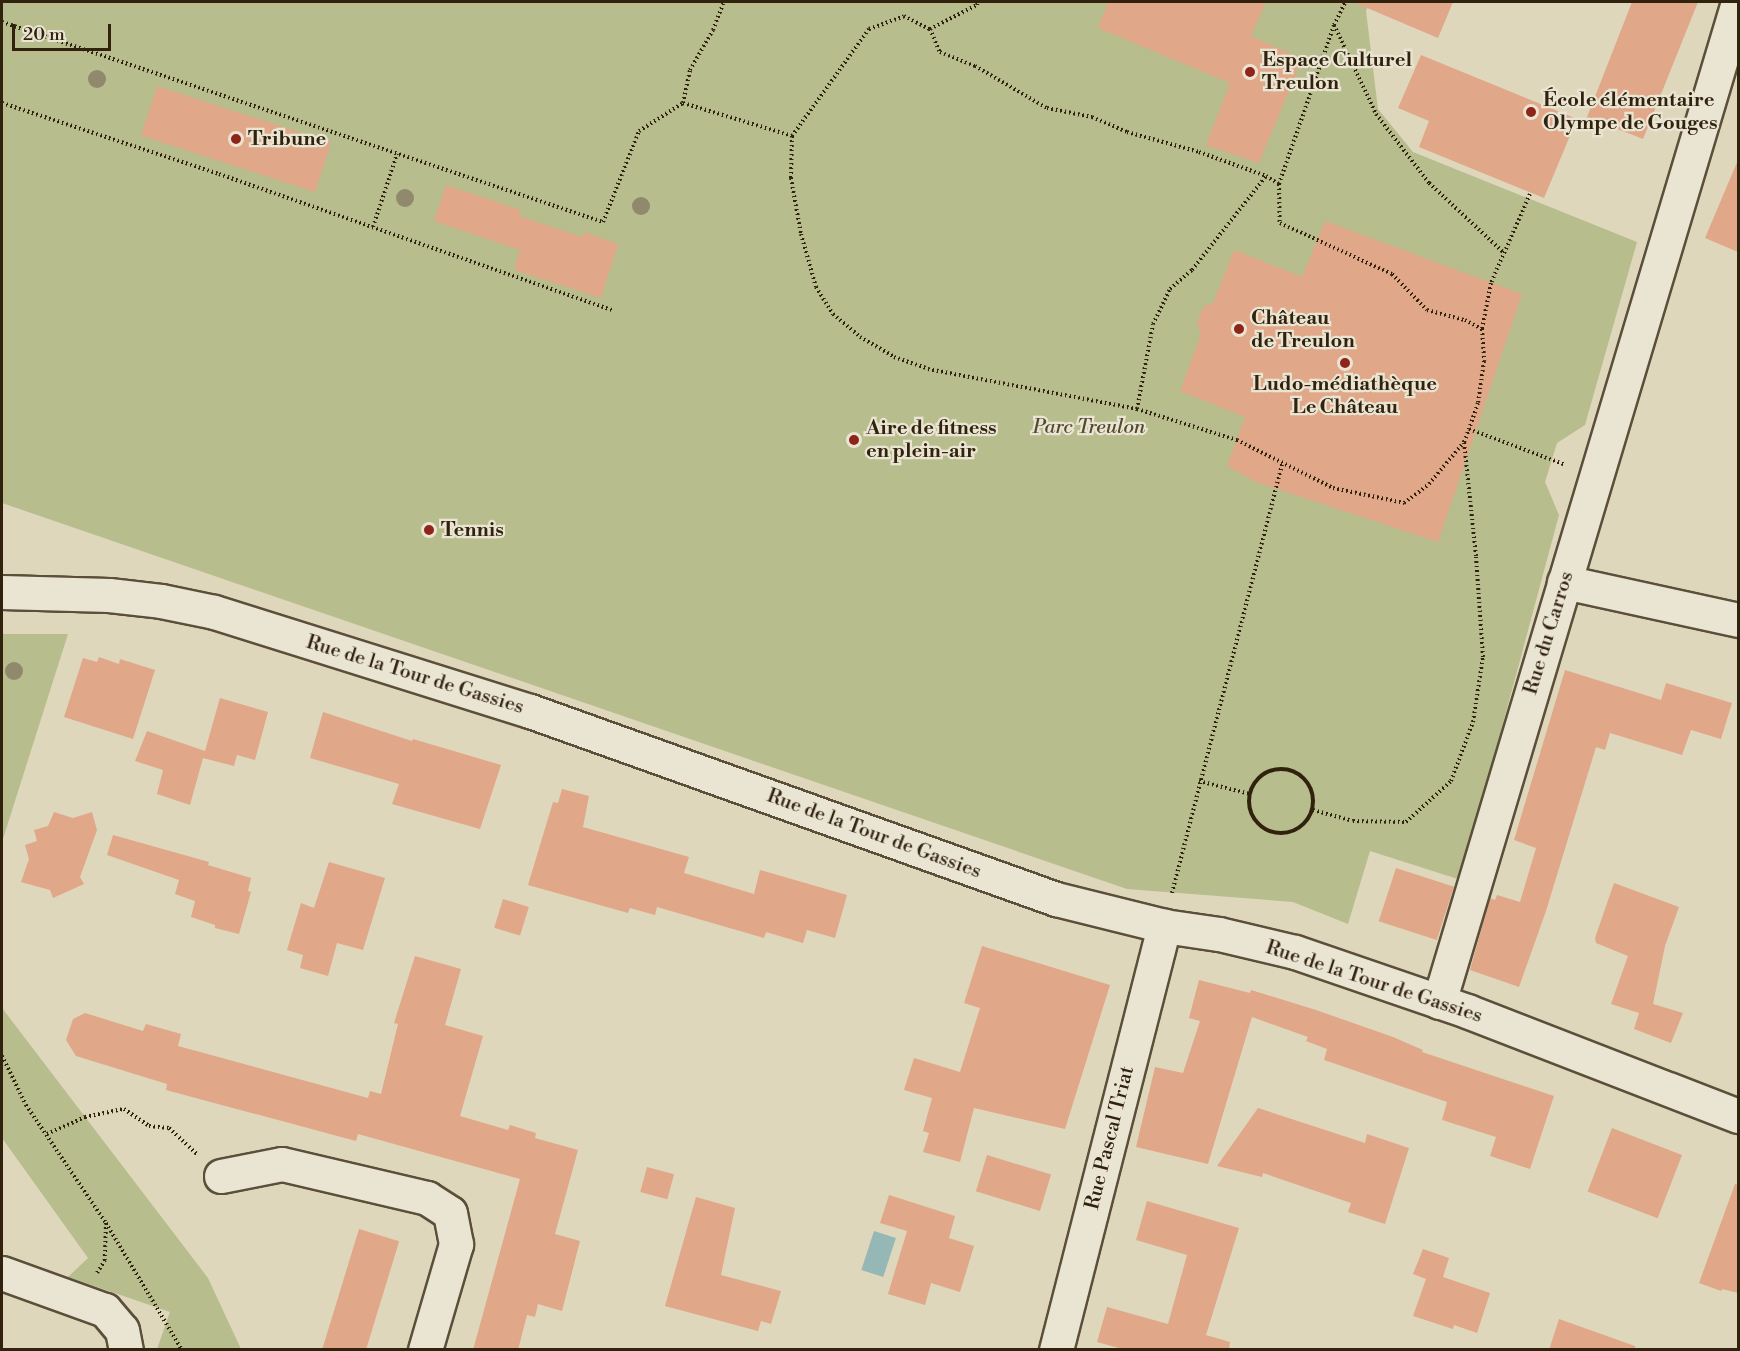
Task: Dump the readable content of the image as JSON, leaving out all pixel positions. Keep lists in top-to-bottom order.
{
  "streets": {
    "street": ["Rue du Carros", "Rue de la Tour de Gassies", "Rue Pascal Triat"]
  },
  "crossings": [
    ["Rue du Carros", "Rue de la Tour de Gassies"],
    ["Rue de la Tour de Gassies", "Rue Pascal Triat"]
  ],
  "parks": ["Parc Treulon"],
  "places": [
    "Espace Culturel Treulon",
    "École élémentaire Olympe de Gouges",
    "Tribune",
    "Château de Treulon",
    "Ludo-médiathèque Le Château",
    "Aire de fitness en plein-air",
    "Tennis"
  ],
  "scale_bar": "20 m"
}
